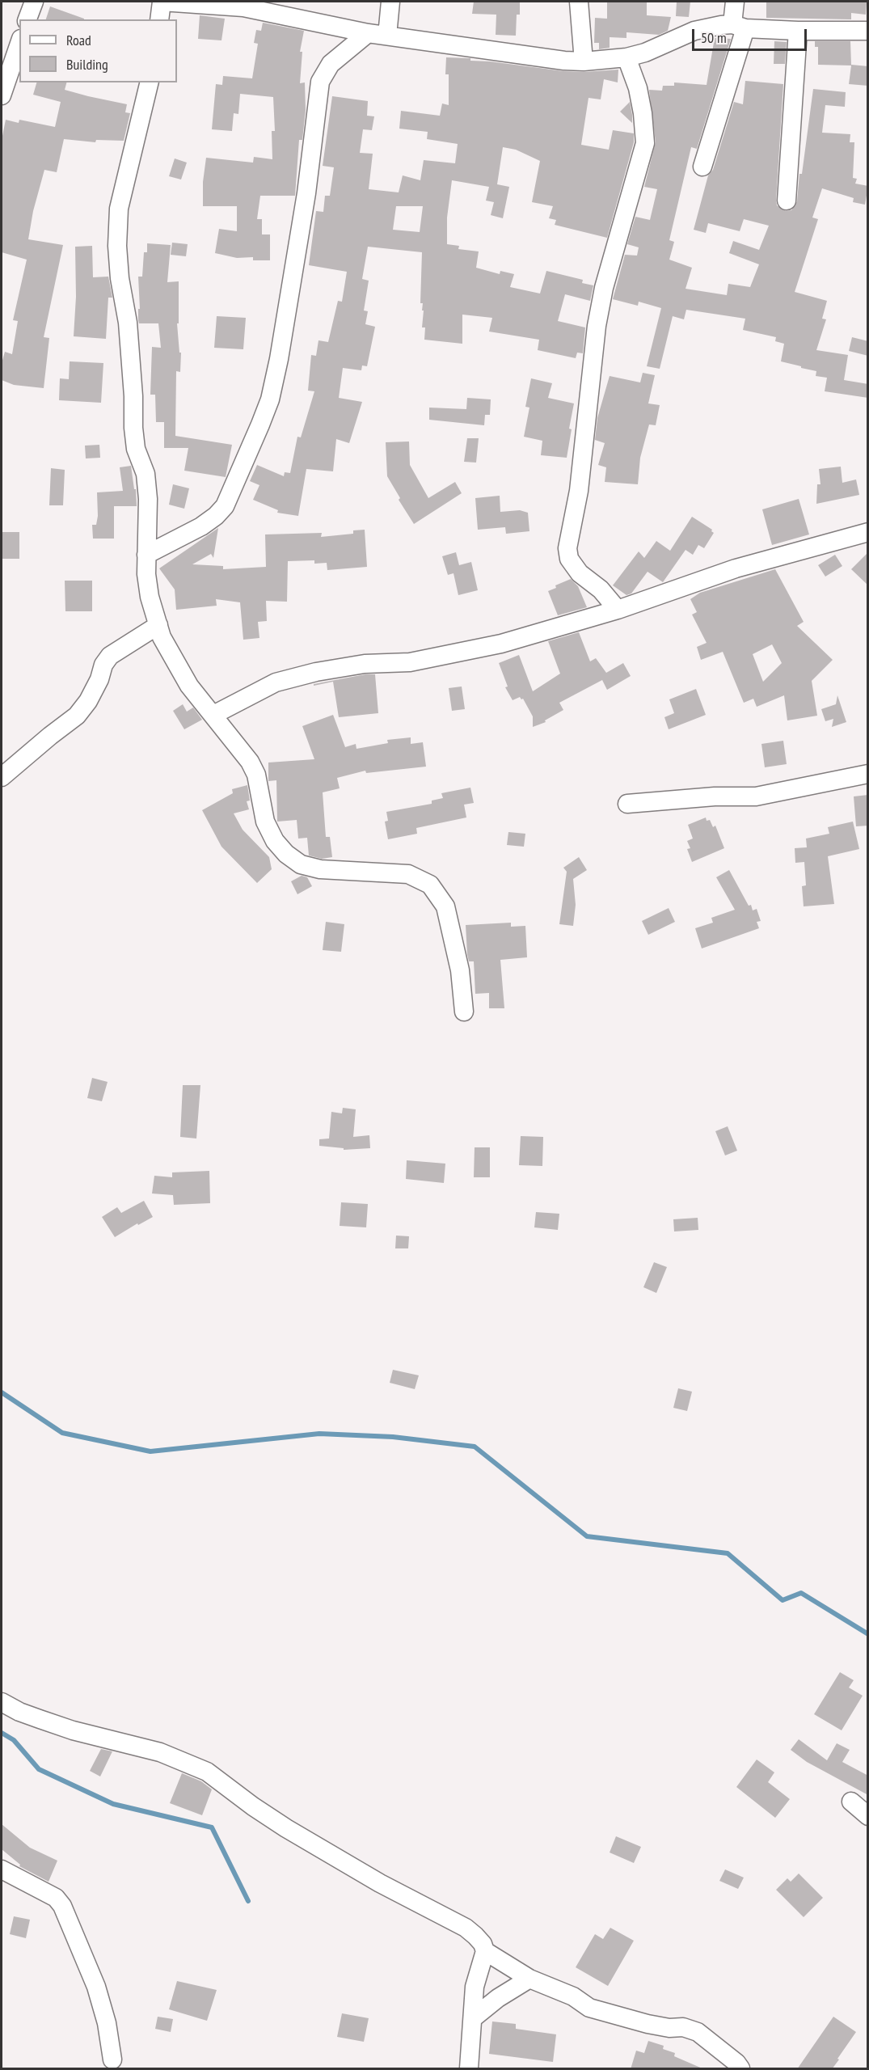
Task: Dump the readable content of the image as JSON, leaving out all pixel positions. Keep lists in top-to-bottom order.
{
  "legend": ["Road", "Building"],
  "scale_bar": "50 m"
}
